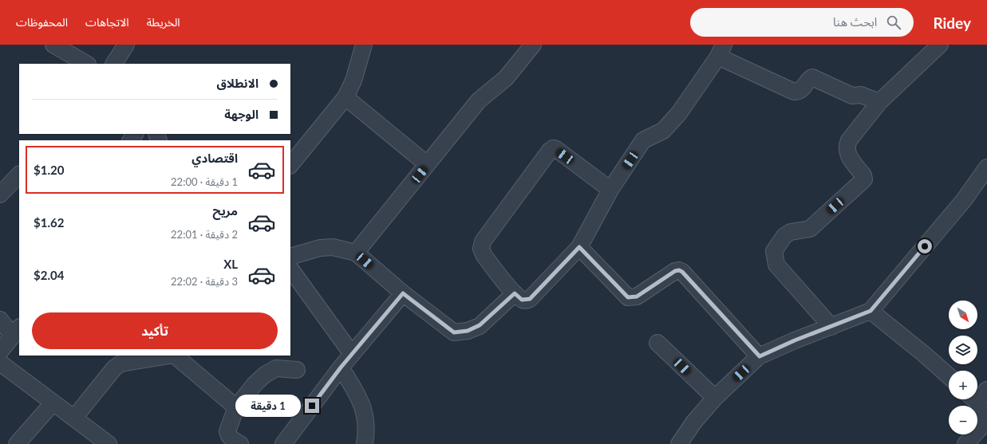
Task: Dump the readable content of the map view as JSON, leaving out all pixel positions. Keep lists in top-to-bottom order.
{
  "north": "bottom right",
  "page": {
    "header": "Ridey",
    "search": "ابحث هنا",
    "nav": ["الخريطة", "الاتجاهات", "المحفوظات"],
    "banner": ["الانطلاق", "الوجهة"],
    "list": [
      {
        "name": "اقتصادي",
        "note": "1 دقيقة · 22:00",
        "value": "$1.20"
      },
      {
        "name": "مريح",
        "note": "2 دقيقة · 22:01",
        "value": "$1.62"
      },
      {
        "name": "XL",
        "note": "3 دقيقة · 22:02",
        "value": "$2.04"
      }
    ],
    "map_buttons": ["+", "−"],
    "buttons": "تأكيد",
    "bubble": "1 دقيقة"
  }
}
